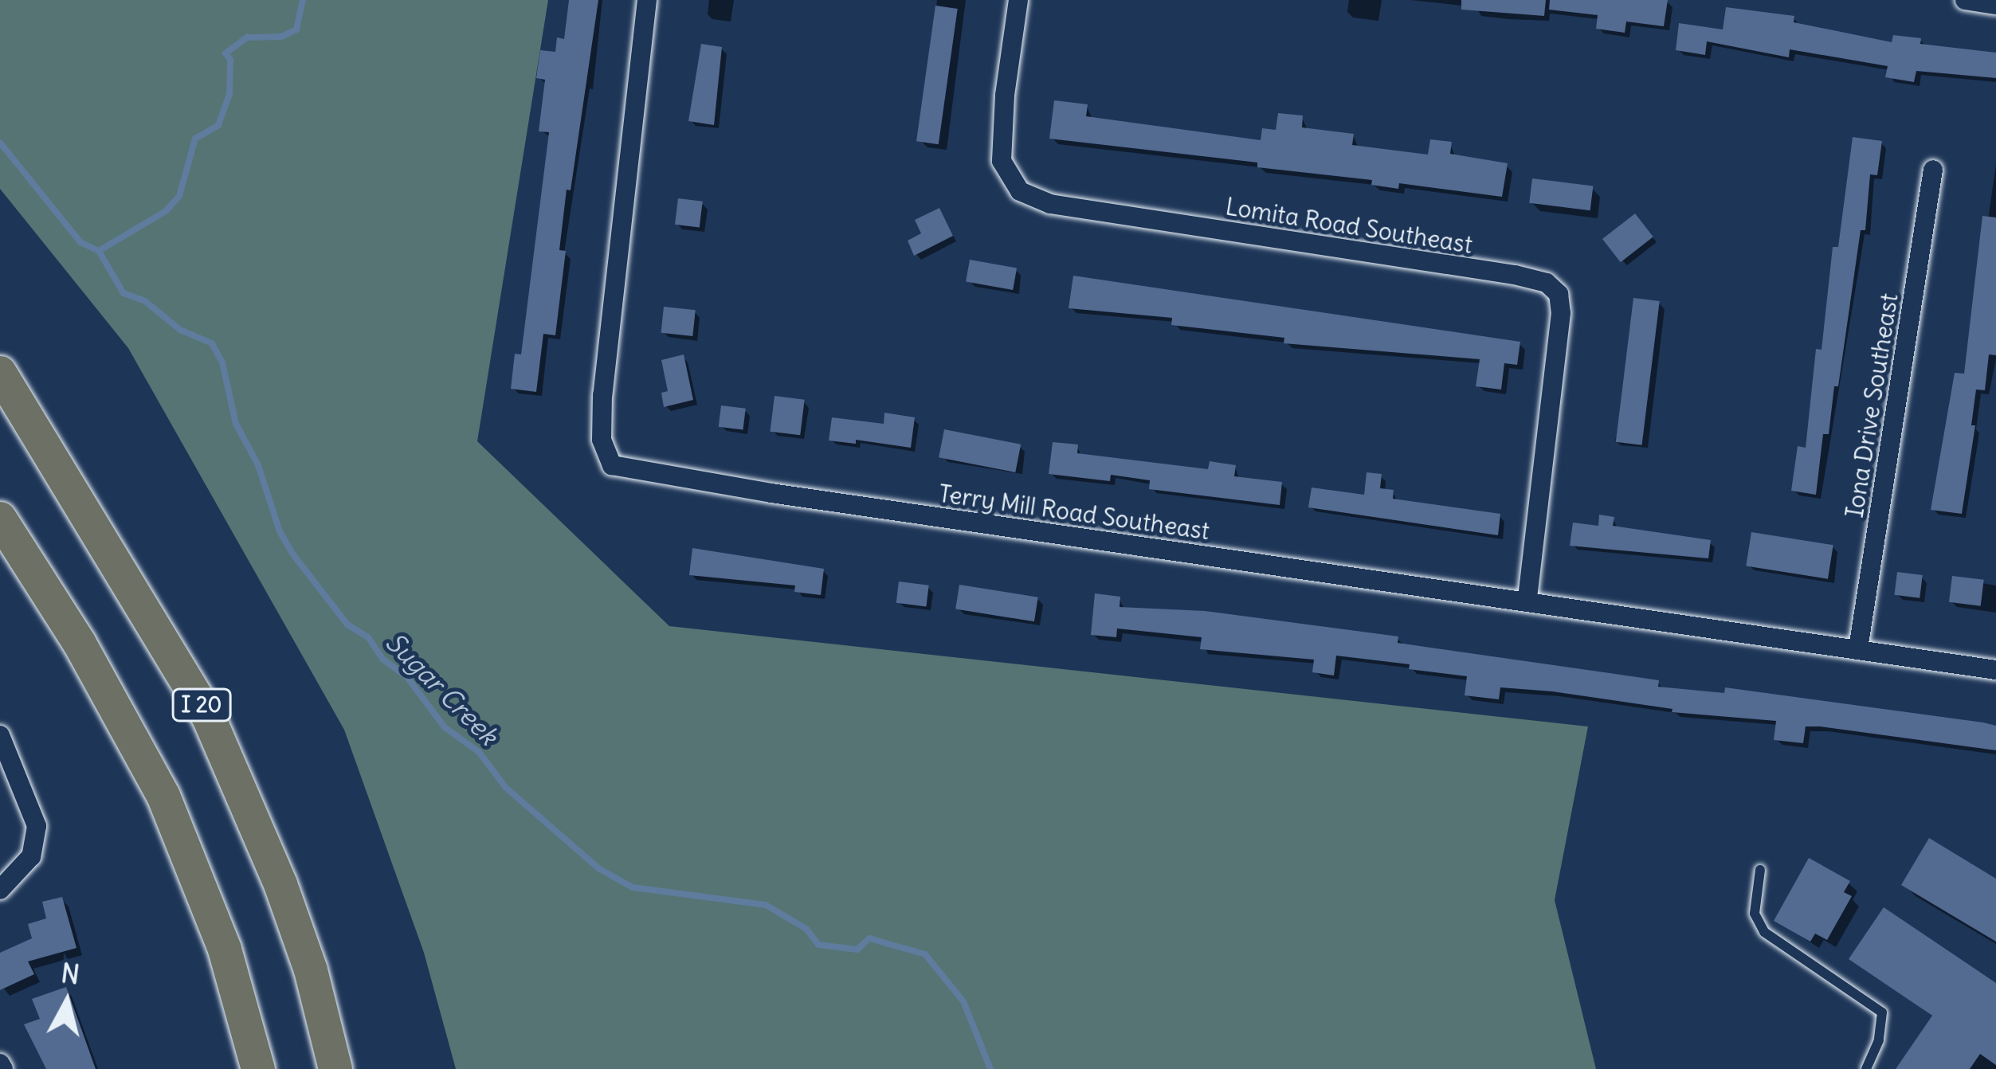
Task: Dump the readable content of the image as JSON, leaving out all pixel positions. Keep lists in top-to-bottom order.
{
  "streets": {
    "highway": ["I 20"],
    "street": ["Lomita Road Southeast", "Iona Drive Southeast", "Terry Mill Road Southeast"]
  },
  "crossings": [
    ["Lomita Road Southeast", "Terry Mill Road Southeast"],
    ["Iona Drive Southeast", "Terry Mill Road Southeast"]
  ],
  "water": ["Sugar Creek"],
  "north": "top"
}
